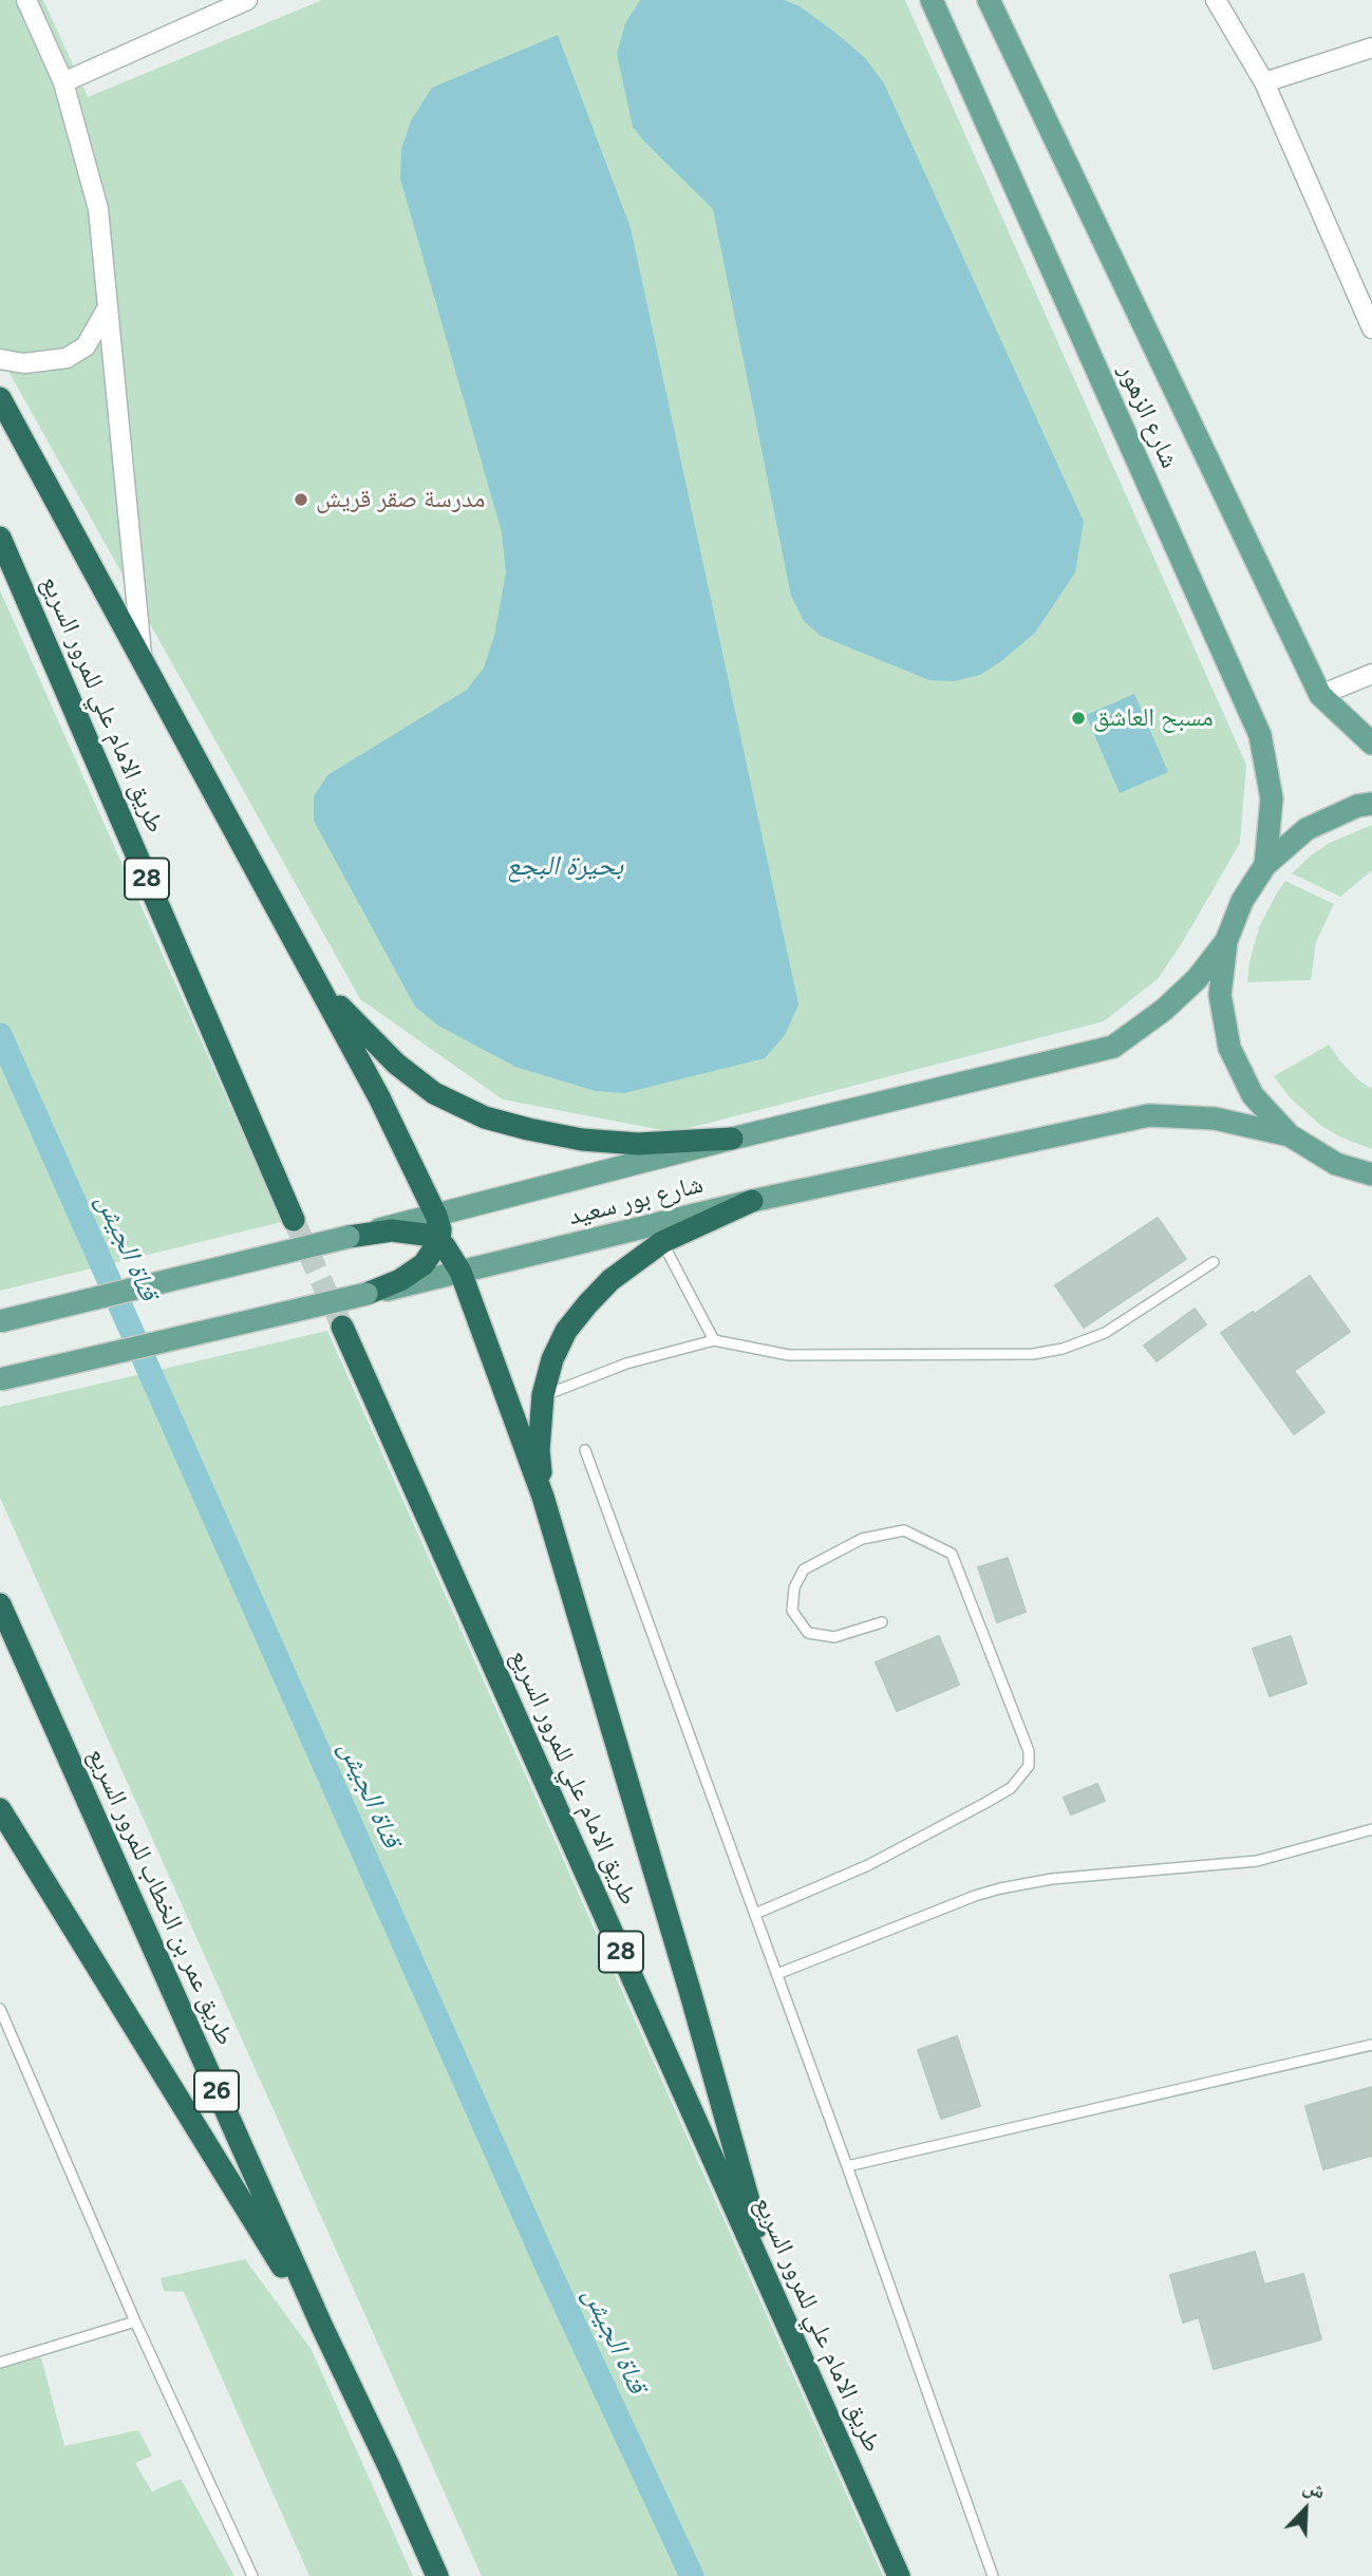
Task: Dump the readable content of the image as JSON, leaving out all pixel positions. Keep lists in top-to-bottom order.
{
  "streets": {
    "highway": [
      "طريق الامام علي للمرور السريع",
      "28",
      "طريق عمر بن الخطاب للمرور السريع",
      "26"
    ],
    "main road": ["شارع الزهور", "شارع بور سعيد"]
  },
  "water": ["بحيرة البجع", "قناة الجيش"],
  "places": ["مدرسة صقر قريش", "مسبح العاشق"],
  "north": "top right"
}
